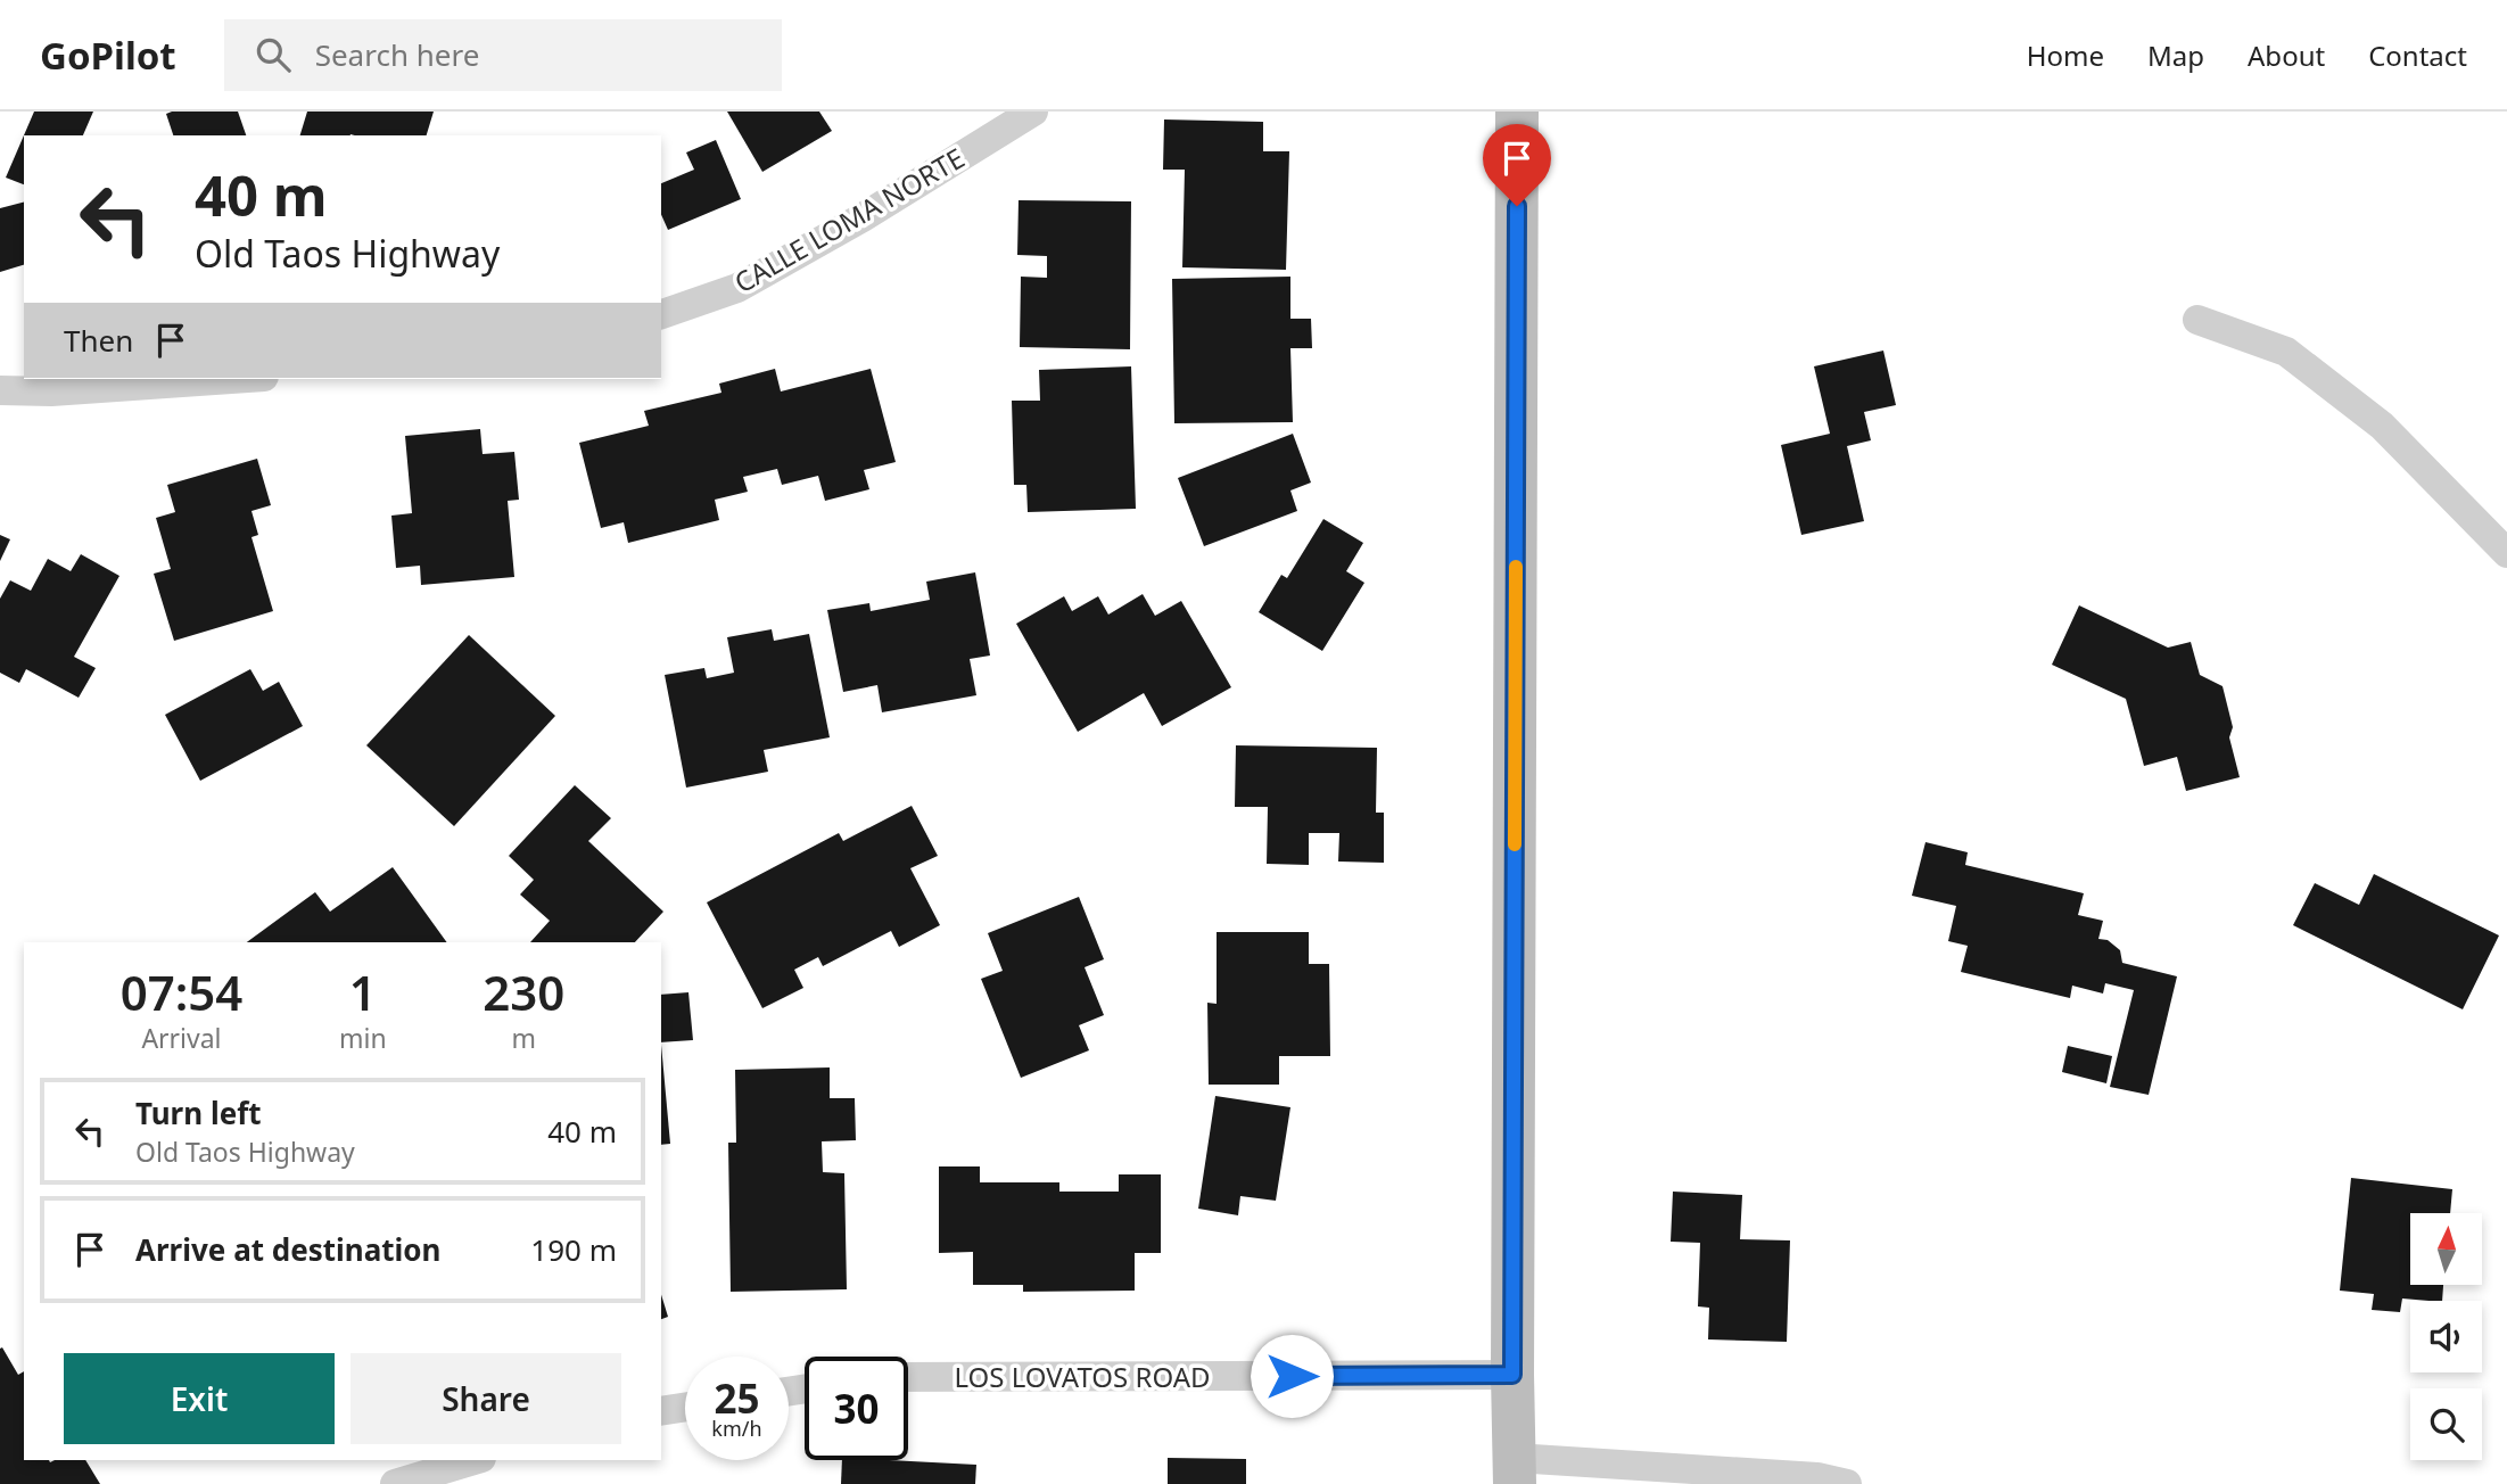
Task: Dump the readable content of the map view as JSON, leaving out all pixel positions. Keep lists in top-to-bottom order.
{
  "streets": {
    "street": ["CALLE LOMA NORTE", "LOS LOVATOS ROAD"]
  },
  "north": "top",
  "page": {
    "header": "GoPilot",
    "search": "Search here",
    "nav": [
      "Home",
      "Map",
      "About",
      "Contact"
    ],
    "turn": ["40 m", "Old Taos Highway"],
    "then": "Then",
    "eta": [
      "07:54",
      "Arrival",
      "1",
      "min",
      "230",
      "m"
    ],
    "list": [
      {
        "name": "Turn left",
        "note": "Old Taos Highway",
        "value": "40 m"
      },
      {
        "name": "Arrive at destination",
        "value": "190 m"
      }
    ],
    "buttons": ["Exit", "Share"],
    "speed": "25 km/h",
    "limit": "30"
  }
}
